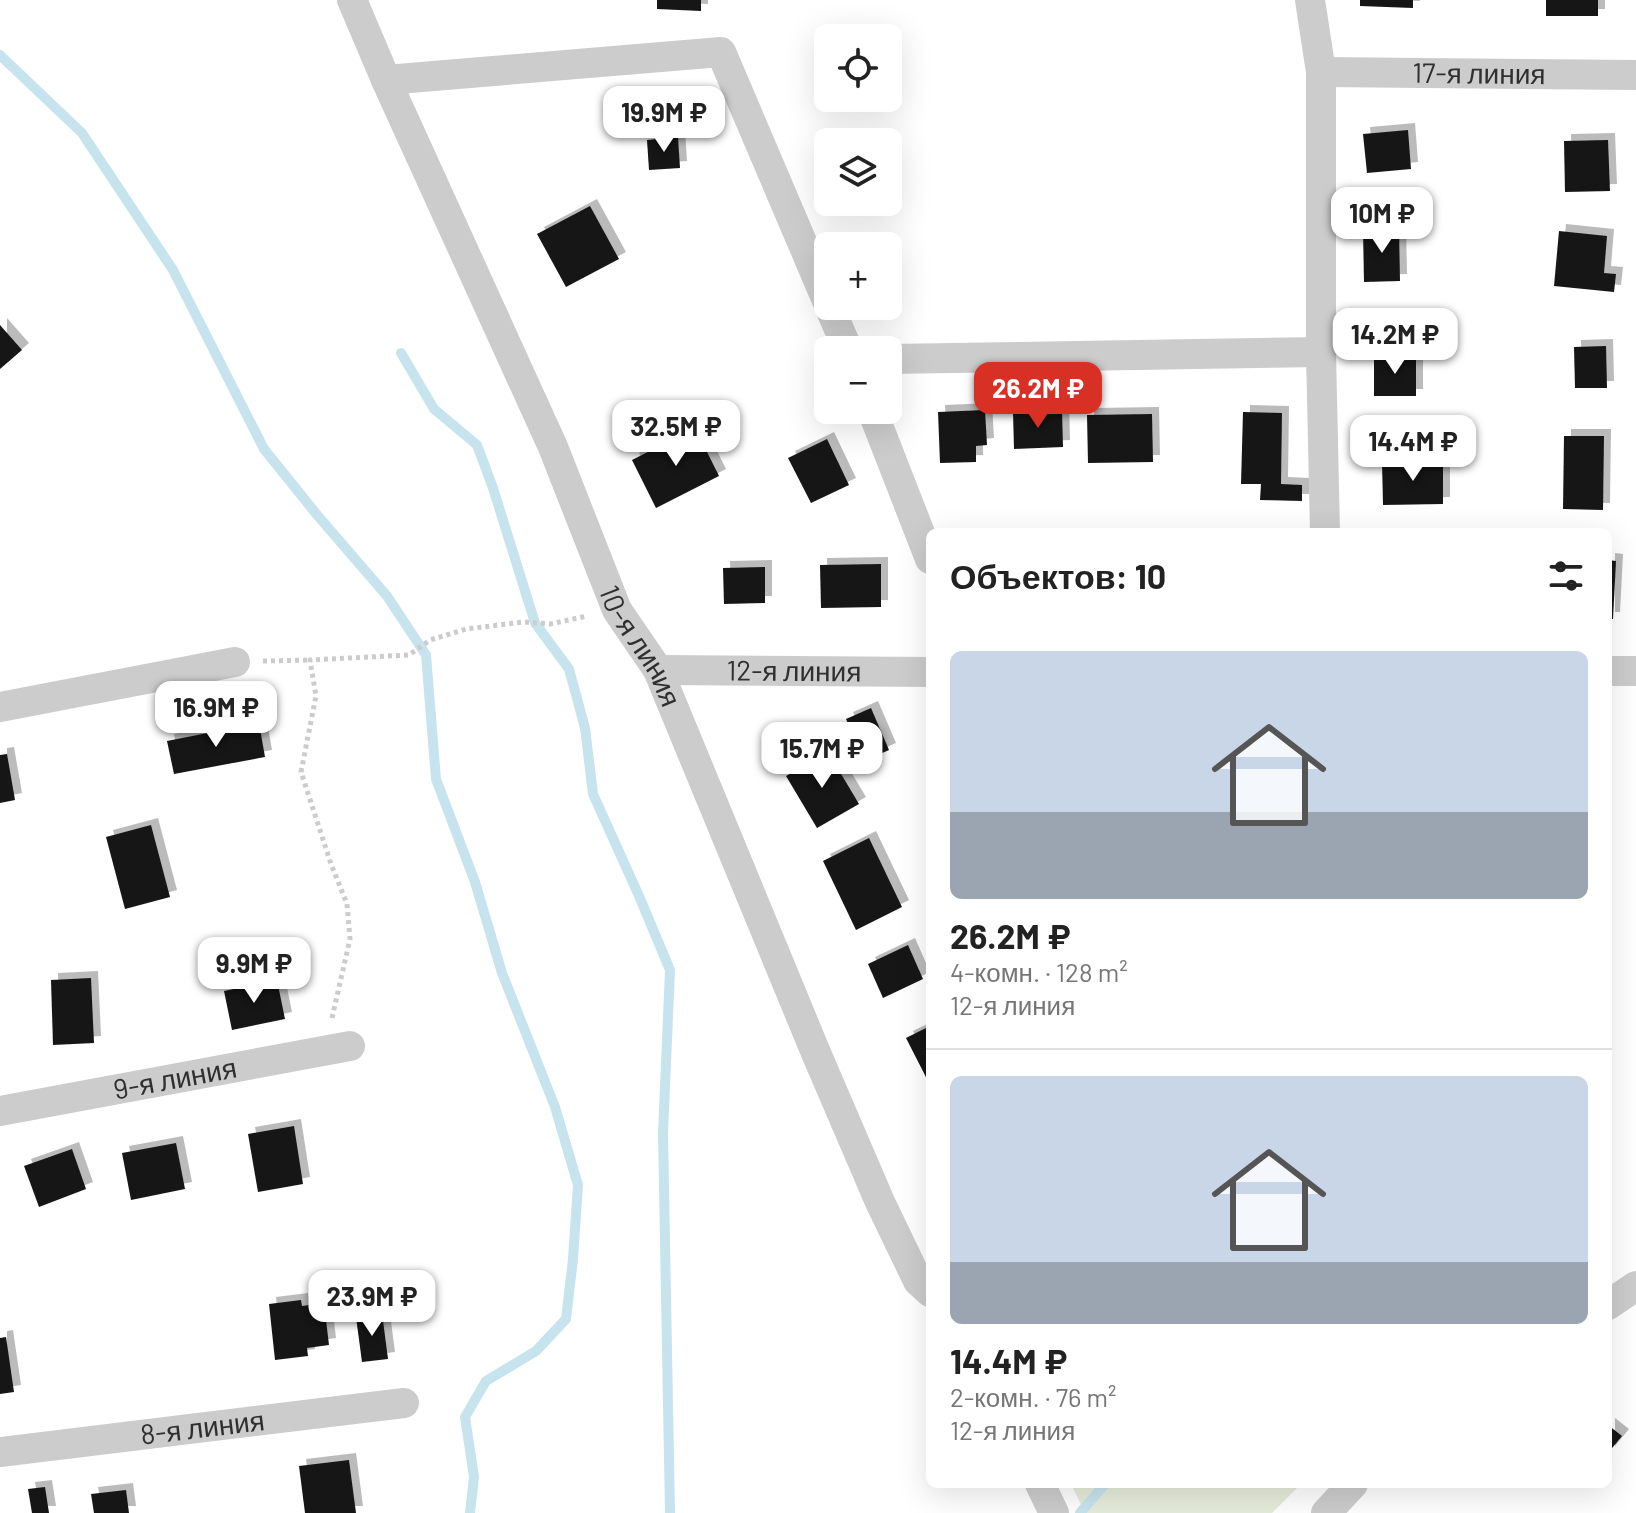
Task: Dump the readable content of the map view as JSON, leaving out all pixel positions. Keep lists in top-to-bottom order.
{
  "streets": {
    "street": [
      "17-я линия",
      "10-я линия",
      "12-я линия",
      "9-я линия",
      "8-я линия"
    ]
  },
  "crossings": [
    ["10-я линия", "12-я линия"]
  ],
  "page": {
    "map_buttons": ["+", "−"],
    "price": [
      "19.9M ₽",
      "10M ₽",
      "14.2M ₽",
      "26.2M ₽",
      "32.5M ₽",
      "14.4M ₽",
      "16.9M ₽",
      "15.7M ₽",
      "9.9M ₽",
      "23.9M ₽"
    ],
    "heading": "Объектов: 10",
    "list": [
      {
        "name": "26.2M ₽",
        "note": "4-комн. · 128 m² · 12-я линия"
      },
      {
        "name": "14.4M ₽",
        "note": "2-комн. · 76 m² · 12-я линия"
      }
    ]
  }
}
